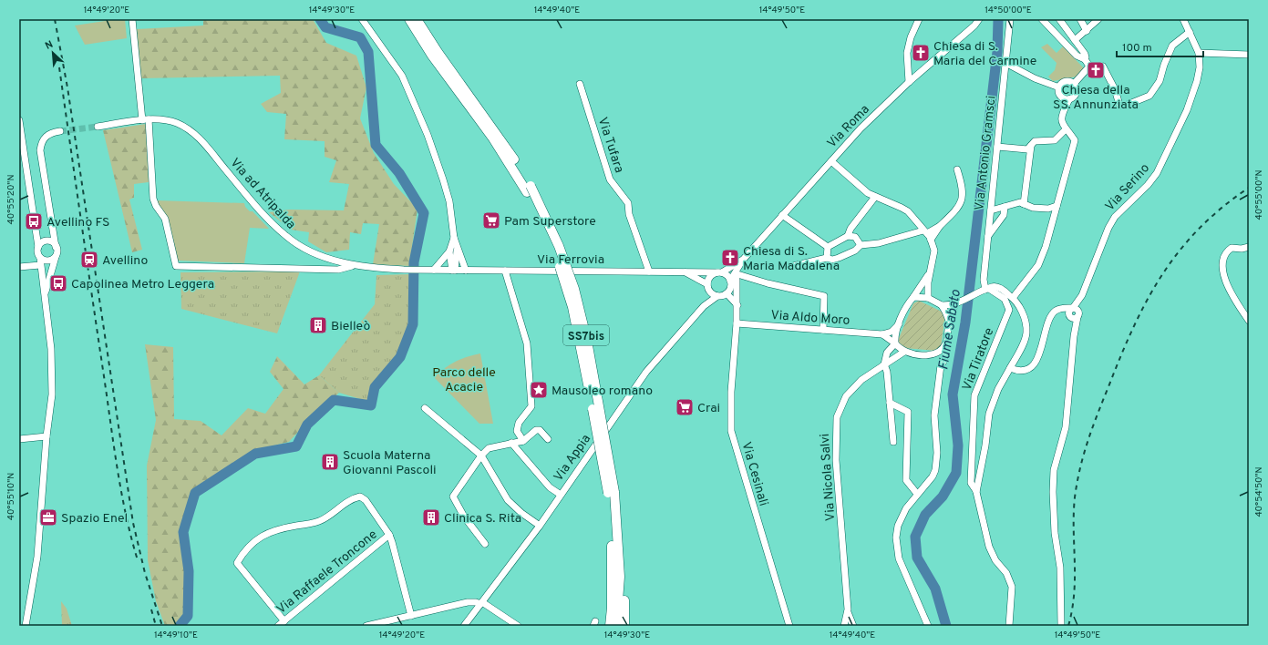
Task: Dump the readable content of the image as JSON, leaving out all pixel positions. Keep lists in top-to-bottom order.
{
  "streets": {
    "highway": ["SS7bis"],
    "street": [
      "Via Roma",
      "Via Tufara",
      "Via Antonio Gramsci",
      "Via Serino",
      "Via ad Atripalda",
      "Via Ferrovia",
      "Via Aldo Moro",
      "Via Tiratore",
      "Via Appia",
      "Via Cesinali",
      "Via Nicola Salvi",
      "Via Raffaele Troncone"
    ]
  },
  "crossings": [
    ["Via Roma", "Via Ferrovia"],
    ["Via Roma", "Via Appia"],
    ["Via Roma", "Via Cesinali"],
    ["Via Tufara", "Via Ferrovia"],
    ["Via Antonio Gramsci", "Via Tiratore"],
    ["Via ad Atripalda", "Via Ferrovia"],
    ["Via Ferrovia", "Via Appia"],
    ["Via Ferrovia", "Via Cesinali"],
    ["Via Aldo Moro", "Via Cesinali"],
    ["Via Appia", "Via Cesinali"]
  ],
  "water": ["Fiume Sabato"],
  "parks": ["Parco delle Acacie"],
  "places": {
    "church": ["Chiesa di S. Maria del Carmine", "Chiesa della SS. Annunziata", "Chiesa di S. Maria Maddalena"],
    "supermarket": ["Pam Superstore", "Crai"],
    "bus stop": ["Avellino FS", "Capolinea Metro Leggera"],
    "station": ["Avellino"],
    "building": ["Bielleò", "Scuola Materna Giovanni Pascoli", "Clinica S. Rita"],
    "place": ["Mausoleo romano"],
    "office": ["Spazio Enel"]
  },
  "scale_bar": "100 m",
  "north": "top left",
  "coordinates": [
    "14°49'20\"E",
    "14°49'30\"E",
    "14°49'40\"E",
    "14°49'50\"E",
    "14°50'00\"E",
    "40°55'00\"N",
    "40°55'20\"N",
    "40°54'50\"N",
    "40°55'10\"N",
    "14°49'10\"E"
  ]
}
